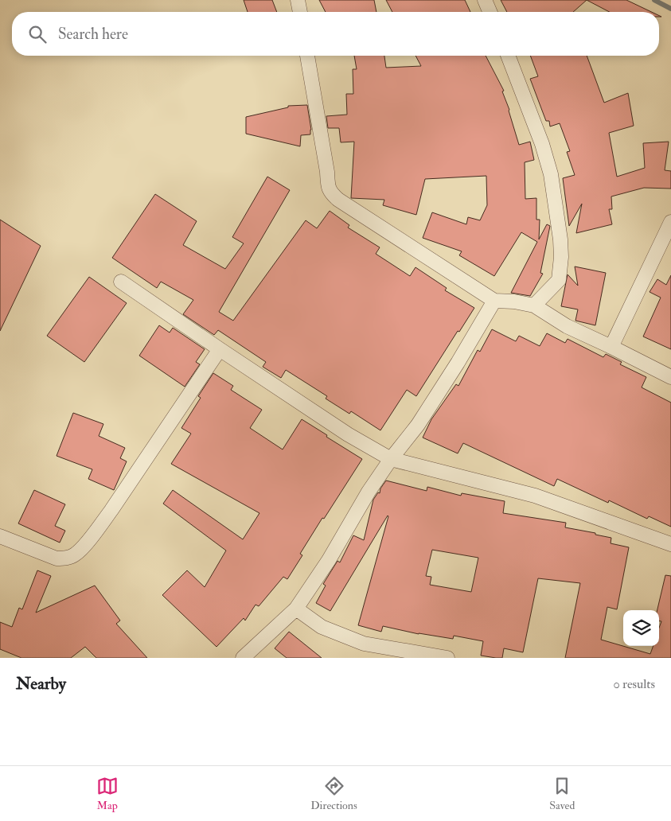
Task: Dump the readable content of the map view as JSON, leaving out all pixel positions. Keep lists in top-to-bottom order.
{
  "page": {
    "search": "Search here",
    "heading": ["Nearby", "0 results"],
    "nav": ["Map", "Directions", "Saved"]
  }
}
